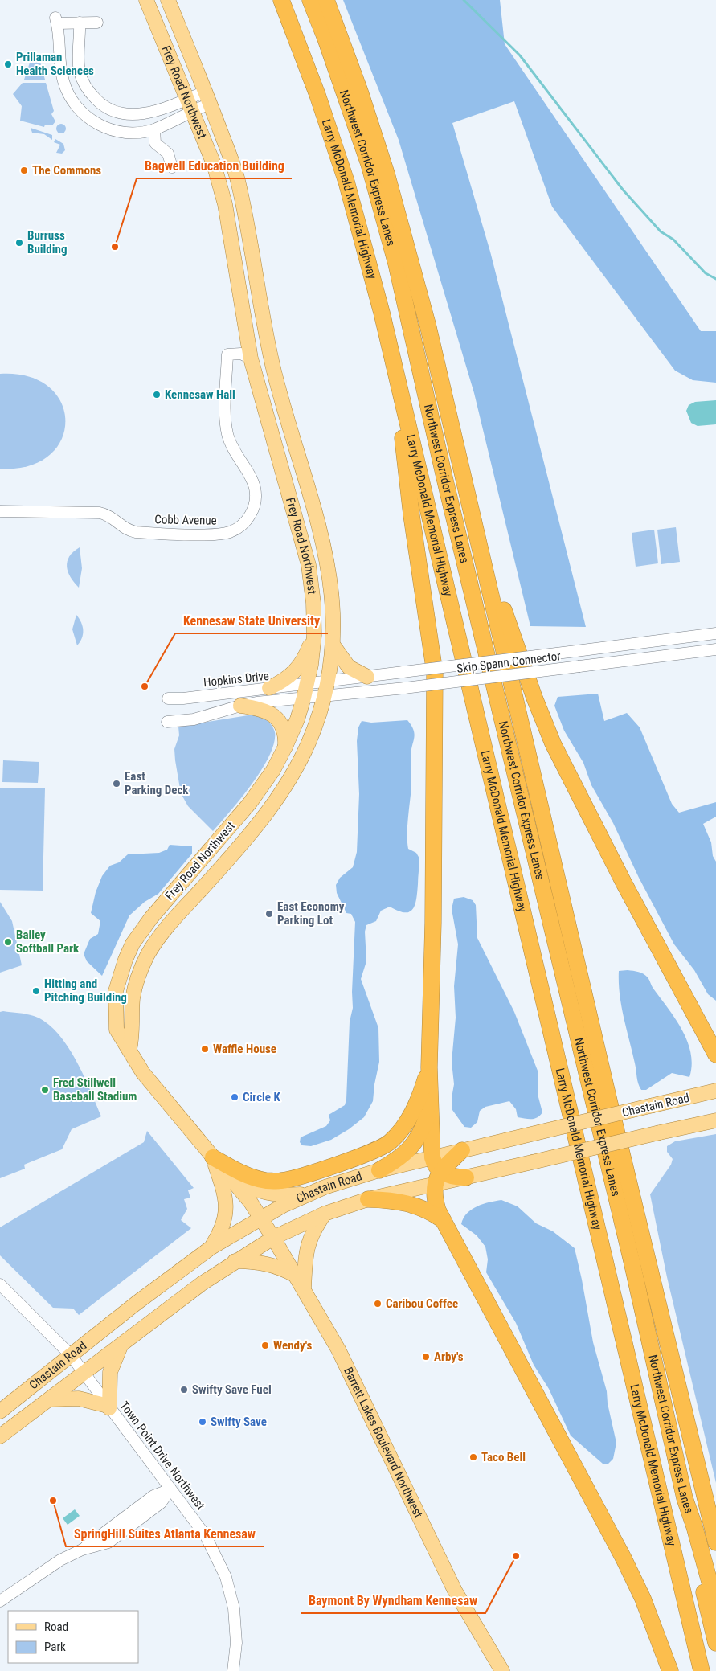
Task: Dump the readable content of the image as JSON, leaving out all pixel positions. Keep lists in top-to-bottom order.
{
  "streets": {
    "highway": ["Northwest Corridor Express Lanes", "Larry McDonald Memorial Highway"],
    "main road": ["Frey Road Northwest", "Chastain Road", "Barrett Lakes Boulevard Northwest"],
    "street": [
      "Cobb Avenue",
      "Skip Spann Connector",
      "Hopkins Drive",
      "Town Point Drive Northwest"
    ]
  },
  "crossings": [
    ["Frey Road Northwest", "Cobb Avenue"],
    ["Frey Road Northwest", "Skip Spann Connector"],
    ["Frey Road Northwest", "Hopkins Drive"],
    ["Frey Road Northwest", "Chastain Road"],
    ["Frey Road Northwest", "Barrett Lakes Boulevard Northwest"],
    ["Skip Spann Connector", "Hopkins Drive"],
    ["Chastain Road", "Barrett Lakes Boulevard Northwest"],
    ["Chastain Road", "Town Point Drive Northwest"]
  ],
  "places": [
    "Prillaman Health Sciences",
    "The Commons",
    "Burruss Building",
    "Bagwell Education Building",
    "Kennesaw Hall",
    "Kennesaw State University",
    "East Parking Deck",
    "East Economy Parking Lot",
    "Bailey Softball Park",
    "Hitting and Pitching Building",
    "Waffle House",
    "Fred Stillwell Baseball Stadium",
    "Circle K",
    "Caribou Coffee",
    "Wendy's",
    "Arby's",
    "Swifty Save Fuel",
    "Swifty Save",
    "Taco Bell",
    "SpringHill Suites Atlanta Kennesaw",
    "Baymont By Wyndham Kennesaw"
  ],
  "legend": ["Road", "Park"]
}
